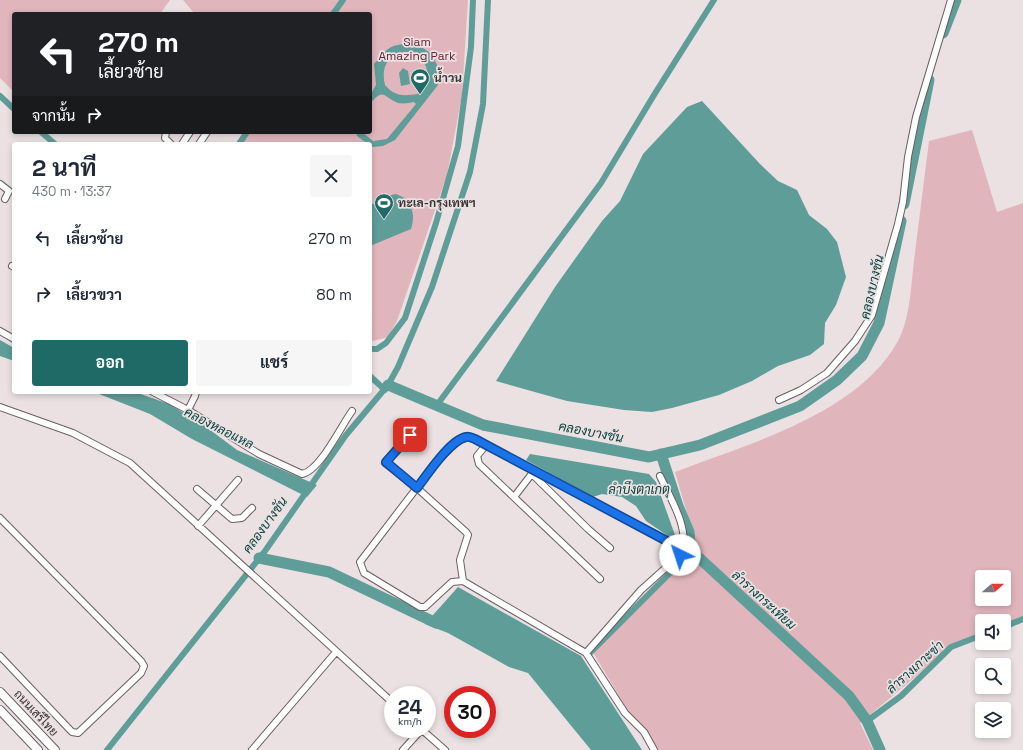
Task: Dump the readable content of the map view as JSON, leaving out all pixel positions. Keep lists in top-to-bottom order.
{
  "streets": {
    "main road": ["ถนนเสรีไทย"]
  },
  "water": [
    "คลองบางชัน",
    "คลองหลอแหล",
    "ลำบึงตาเกตุ",
    "ลำรางกระเทียม",
    "ลำรางเกาะข่า"
  ],
  "parks": ["Siam Amazing Park"],
  "places": {
    "sports": ["น้ำวน", "ทะเล-กรุงเทพฯ"]
  },
  "north": "right",
  "page": {
    "turn": ["270 m", "เลี้ยวซ้าย"],
    "then": "จากนั้น",
    "heading": ["2 นาที", "430 m · 13:37"],
    "list": [
      {
        "name": "เลี้ยวซ้าย",
        "value": "270 m"
      },
      {
        "name": "เลี้ยวขวา",
        "value": "80 m"
      }
    ],
    "buttons": ["ออก", "แชร์"],
    "speed": "24 km/h",
    "limit": "30"
  }
}
